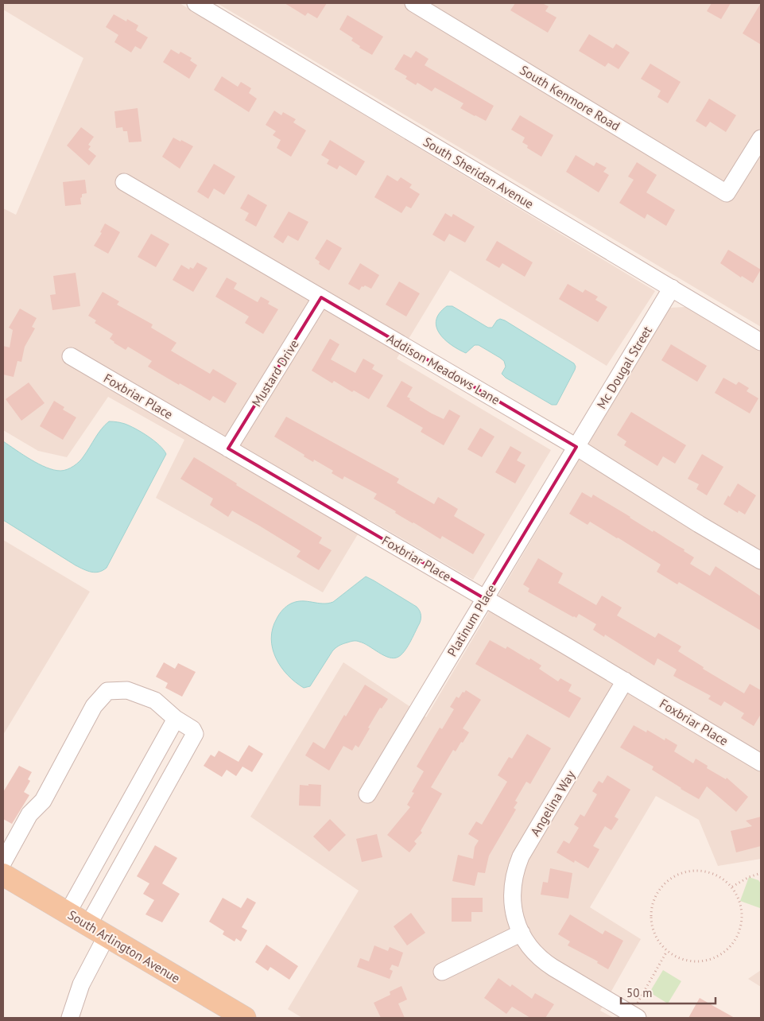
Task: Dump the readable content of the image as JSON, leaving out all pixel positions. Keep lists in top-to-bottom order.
{
  "streets": {
    "main road": ["South Arlington Avenue"],
    "street": [
      "South Kenmore Road",
      "South Sheridan Avenue",
      "Mc Dougal Street",
      "Addison Meadows Lane",
      "Mustard Drive",
      "Foxbriar Place",
      "Platinum Place",
      "Angelina Way"
    ]
  },
  "crossings": [
    ["South Sheridan Avenue", "Mc Dougal Street"],
    ["Mc Dougal Street", "Addison Meadows Lane"],
    ["Mc Dougal Street", "Platinum Place"],
    ["Addison Meadows Lane", "Mustard Drive"],
    ["Addison Meadows Lane", "Platinum Place"],
    ["Mustard Drive", "Foxbriar Place"],
    ["Foxbriar Place", "Platinum Place"],
    ["Foxbriar Place", "Angelina Way"]
  ],
  "scale_bar": "50 m"
}
